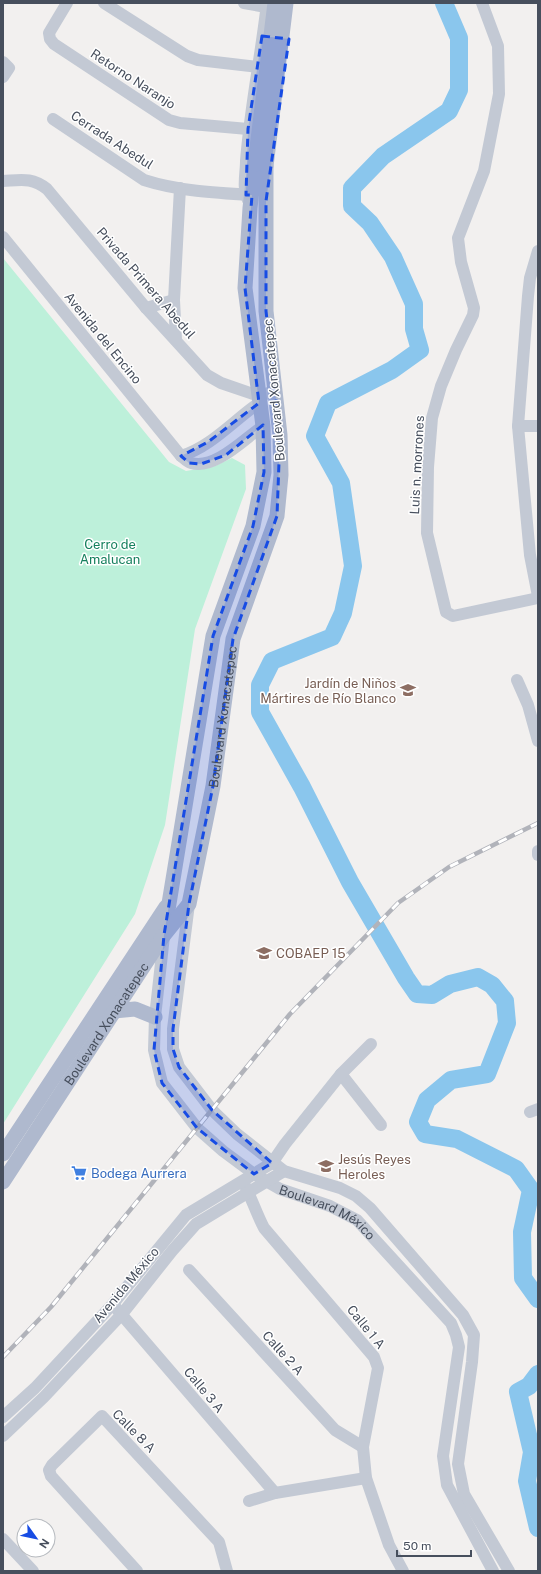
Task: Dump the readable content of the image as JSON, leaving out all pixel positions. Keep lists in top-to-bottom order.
{
  "streets": {
    "main road": ["Boulevard Xonacatepec", "Boulevard México"],
    "street": [
      "Retorno Naranjo",
      "Cerrada Abedul",
      "Privada Primera Abedul",
      "Avenida del Encino",
      "Luis n. morrones",
      "Avenida México",
      "Calle 1 A",
      "Calle 2 A",
      "Calle 3 A",
      "Calle 8 A"
    ]
  },
  "crossings": [
    ["Retorno Naranjo", "Boulevard Xonacatepec"],
    ["Cerrada Abedul", "Boulevard Xonacatepec"],
    ["Privada Primera Abedul", "Boulevard Xonacatepec"],
    ["Avenida del Encino", "Boulevard Xonacatepec"],
    ["Boulevard Xonacatepec", "Boulevard México"],
    ["Boulevard México", "Avenida México"],
    ["Avenida México", "Calle 1 A"],
    ["Avenida México", "Calle 3 A"],
    ["Calle 1 A", "Calle 2 A"]
  ],
  "parks": ["Cerro de Amalucan"],
  "places": {
    "school or university": ["Jardín de Niños Mártires de Río Blanco", "COBAEP 15", "Jesús Reyes Heroles"],
    "supermarket": ["Bodega Aurrera"]
  },
  "scale_bar": "50 m",
  "north": "bottom right"
}
